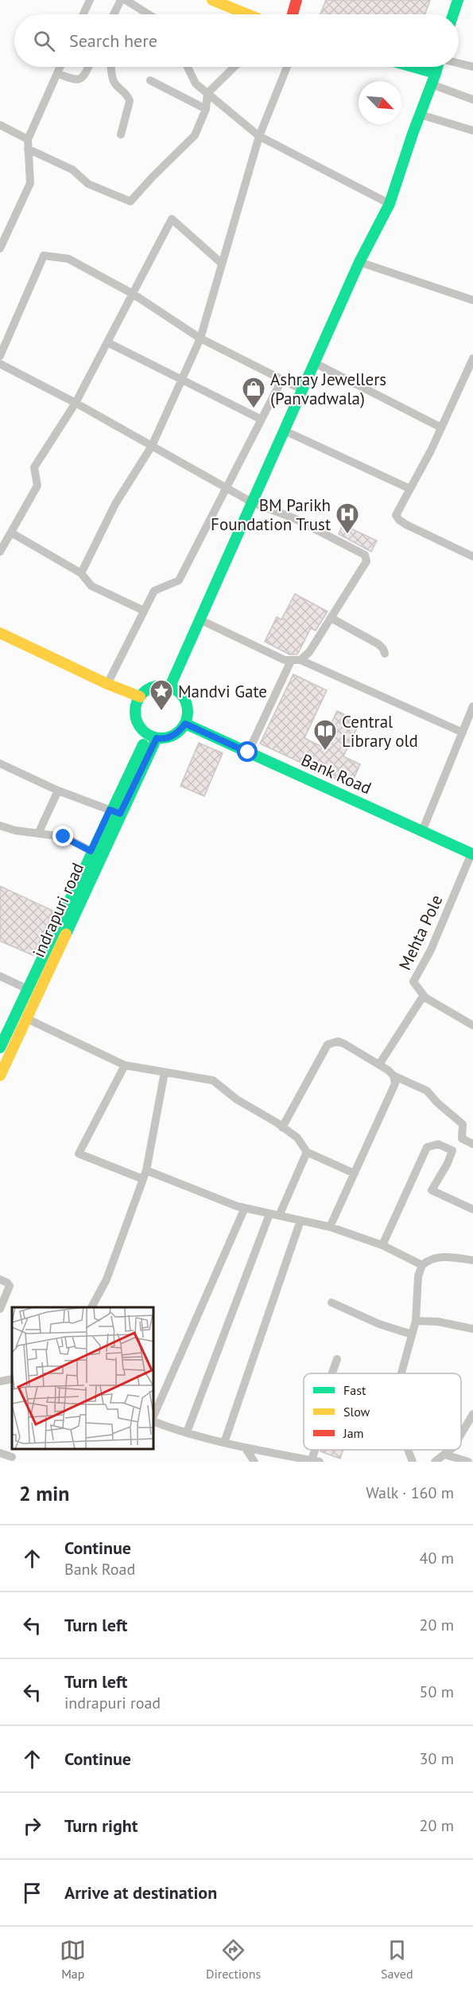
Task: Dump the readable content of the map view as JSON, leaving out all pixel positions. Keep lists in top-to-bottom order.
{
  "streets": {
    "main road": ["Bank Road", "indrapuri road"],
    "street": ["Mehta Pole"]
  },
  "crossings": [
    ["Bank Road", "indrapuri road"],
    ["Bank Road", "Mehta Pole"]
  ],
  "places": {
    "shop": ["Ashray Jewellers (Panvadwala)"],
    "hospital": ["BM Parikh Foundation Trust"],
    "place": ["Mandvi Gate"],
    "library": ["Central Library old"]
  },
  "legend": ["Fast", "Slow", "Jam"],
  "north": "bottom right",
  "page": {
    "search": "Search here",
    "heading": ["2 min", "Walk · 160 m"],
    "list": [
      ["Continue", "Bank Road", "40 m"],
      ["Turn left", "20 m"],
      ["Turn left", "indrapuri road", "50 m"],
      ["Continue", "30 m"],
      ["Turn right", "20 m"],
      "Arrive at destination"
    ],
    "nav": ["Map", "Directions", "Saved"]
  }
}
